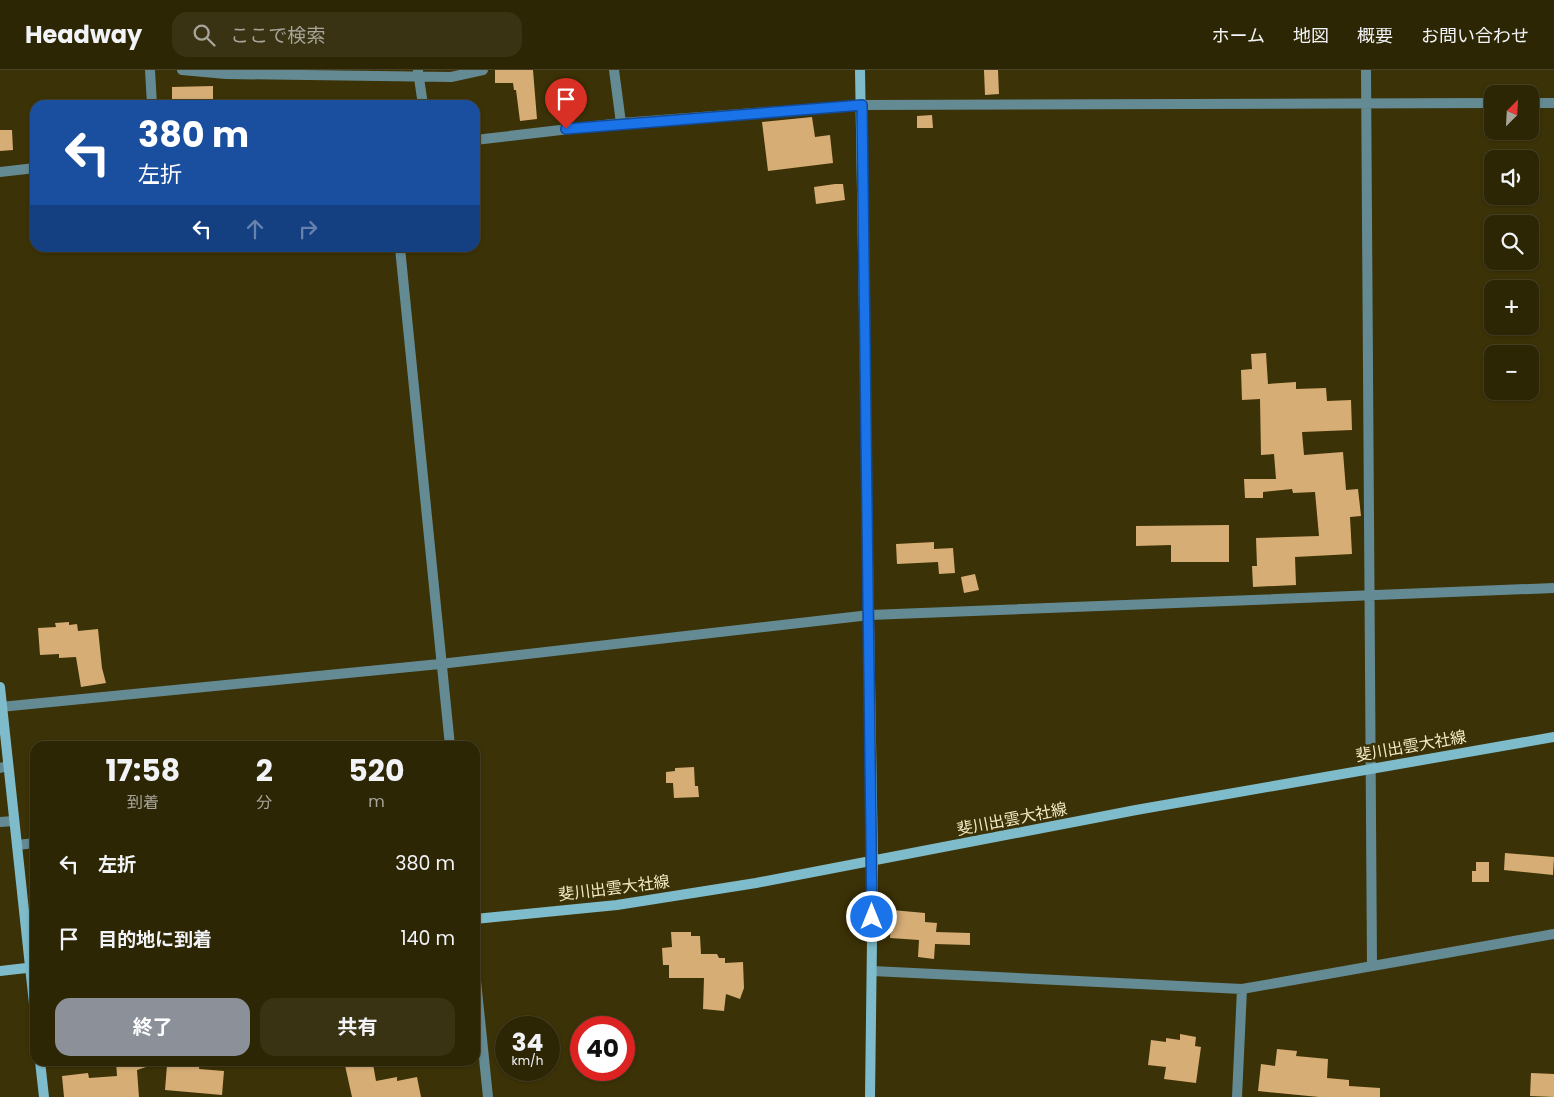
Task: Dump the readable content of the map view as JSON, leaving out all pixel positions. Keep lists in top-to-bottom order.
{
  "streets": {
    "street": ["斐川出雲大社線"]
  },
  "north": "top right",
  "page": {
    "header": "Headway",
    "search": "ここで検索",
    "nav": [
      "ホーム",
      "地図",
      "概要",
      "お問い合わせ"
    ],
    "map_buttons": ["+", "−"],
    "turn": ["380 m", "左折"],
    "eta": [
      "17:58",
      "到着",
      "2",
      "分",
      "520",
      "m"
    ],
    "list": [
      {
        "name": "左折",
        "value": "380 m"
      },
      {
        "name": "目的地に到着",
        "value": "140 m"
      }
    ],
    "buttons": ["終了", "共有"],
    "speed": "34 km/h",
    "limit": "40"
  }
}
